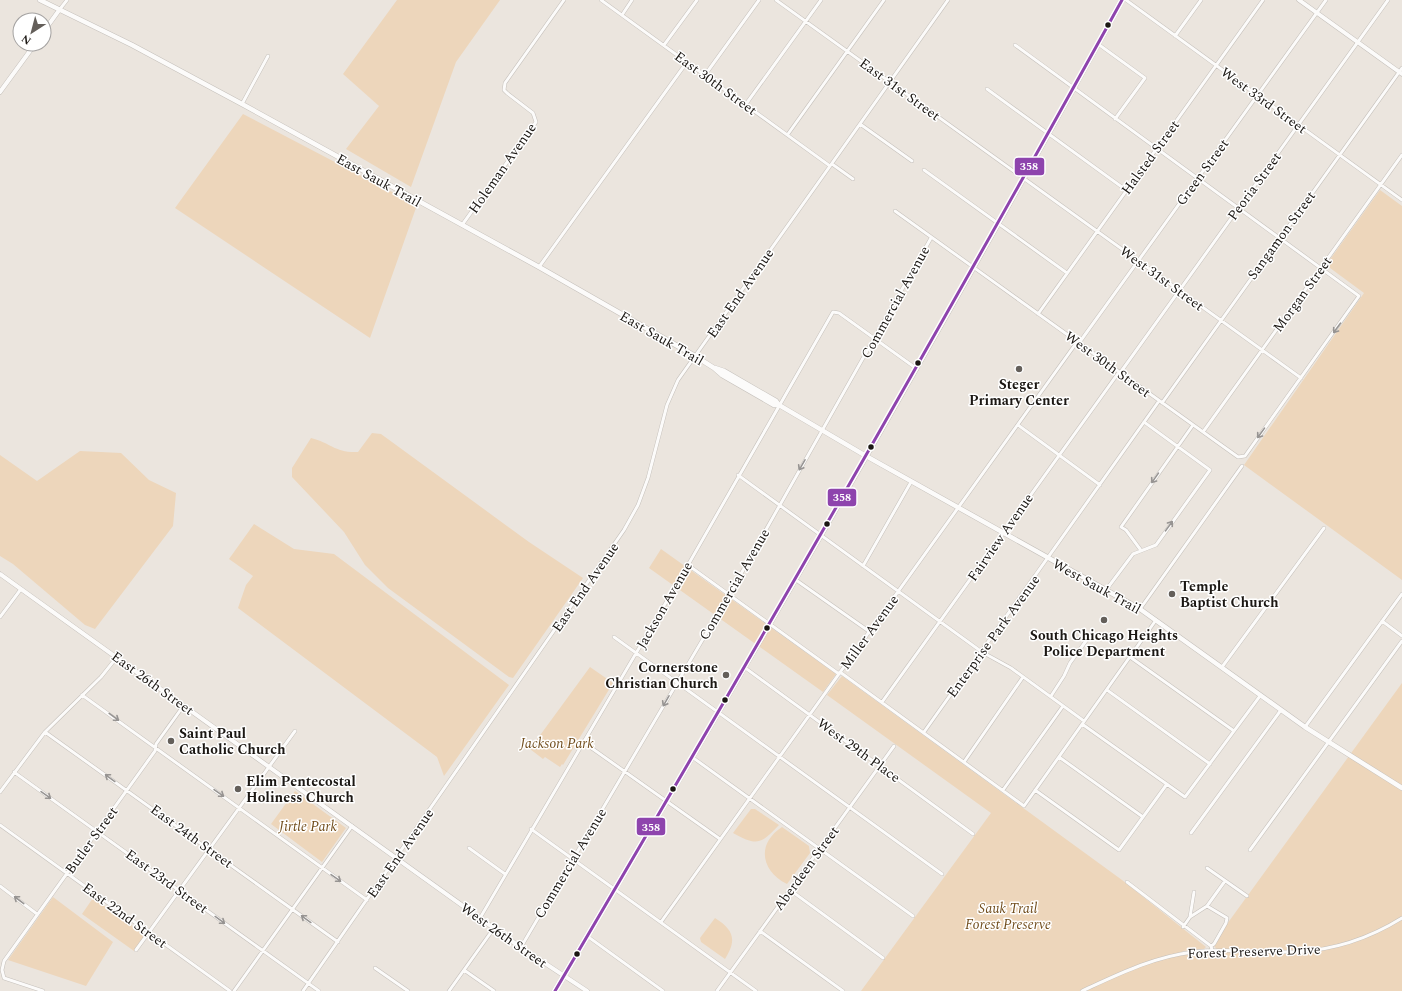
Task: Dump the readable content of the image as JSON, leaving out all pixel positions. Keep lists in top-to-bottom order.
{
  "streets": {
    "main road": ["East Sauk Trail", "West Sauk Trail"],
    "street": [
      "East 30th Street",
      "East 31st Street",
      "West 33rd Street",
      "Halsted Street",
      "Holeman Avenue",
      "Green Street",
      "Peoria Street",
      "Sangamon Street",
      "West 31st Street",
      "East End Avenue",
      "Morgan Street",
      "Commercial Avenue",
      "West 30th Street",
      "Fairview Avenue",
      "Jackson Avenue",
      "Miller Avenue",
      "Enterprise Park Avenue",
      "East 26th Street",
      "West 29th Place",
      "East 24th Street",
      "Butler Street",
      "Aberdeen Street",
      "East 23rd Street",
      "East 22nd Street",
      "West 26th Street",
      "Forest Preserve Drive"
    ]
  },
  "crossings": [
    ["East 30th Street", "East End Avenue"],
    ["East 31st Street", "West 31st Street"],
    ["East 31st Street", "East End Avenue"],
    ["West 33rd Street", "Halsted Street"],
    ["West 33rd Street", "Green Street"],
    ["West 33rd Street", "Peoria Street"],
    ["West 33rd Street", "Sangamon Street"],
    ["West 33rd Street", "Morgan Street"],
    ["Halsted Street", "West 31st Street"],
    ["Halsted Street", "West 30th Street"],
    ["Holeman Avenue", "East Sauk Trail"],
    ["Green Street", "West 31st Street"],
    ["Green Street", "West 30th Street"],
    ["Green Street", "Miller Avenue"],
    ["East Sauk Trail", "East End Avenue"],
    ["East Sauk Trail", "West Sauk Trail"],
    ["Peoria Street", "West 31st Street"],
    ["Peoria Street", "West 30th Street"],
    ["Peoria Street", "Fairview Avenue"],
    ["Sangamon Street", "West 31st Street"],
    ["Sangamon Street", "West 30th Street"],
    ["Sangamon Street", "Enterprise Park Avenue"],
    ["West 31st Street", "Morgan Street"],
    ["West 31st Street", "West 30th Street"],
    ["East End Avenue", "East 26th Street"],
    ["East End Avenue", "East 24th Street"],
    ["East End Avenue", "East 23rd Street"],
    ["Morgan Street", "West 30th Street"],
    ["Commercial Avenue", "West Sauk Trail"],
    ["Commercial Avenue", "Jackson Avenue"],
    ["Commercial Avenue", "West 26th Street"],
    ["West 30th Street", "Fairview Avenue"],
    ["West 30th Street", "Miller Avenue"],
    ["West 30th Street", "Enterprise Park Avenue"],
    ["Fairview Avenue", "West Sauk Trail"],
    ["West Sauk Trail", "Jackson Avenue"],
    ["West Sauk Trail", "Miller Avenue"],
    ["West Sauk Trail", "Enterprise Park Avenue"],
    ["Jackson Avenue", "West 26th Street"],
    ["Miller Avenue", "West 29th Place"],
    ["East 26th Street", "Butler Street"],
    ["East 26th Street", "West 26th Street"],
    ["West 29th Place", "Aberdeen Street"],
    ["East 24th Street", "Butler Street"],
    ["Butler Street", "East 23rd Street"],
    ["Butler Street", "East 22nd Street"]
  ],
  "one_way": ["East 24th Street", "East 23rd Street"],
  "parks": ["Jackson Park", "Jirtle Park", "Sauk Trail Forest Preserve"],
  "places": [
    "Steger Primary Center",
    "Temple Baptist Church",
    "South Chicago Heights Police Department",
    "Cornerstone Christian Church",
    "Saint Paul Catholic Church",
    "Elim Pentecostal Holiness Church"
  ],
  "lines": ["transit line 358"],
  "north": "bottom left"
}
